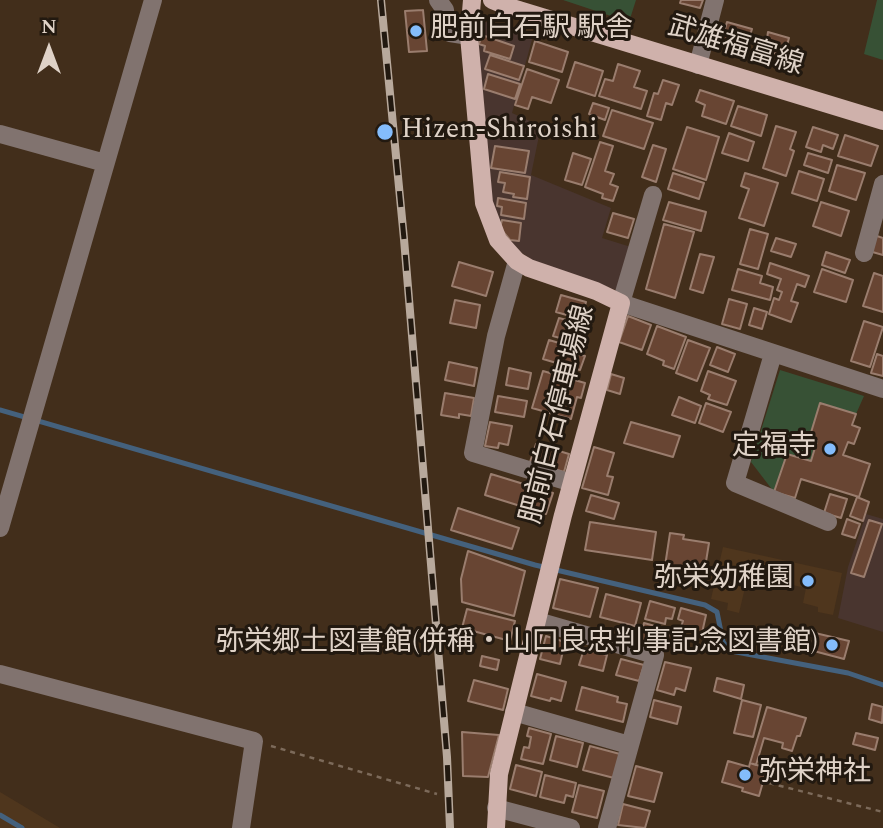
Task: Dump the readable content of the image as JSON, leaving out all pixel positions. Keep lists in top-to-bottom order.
{
  "streets": {
    "main road": ["武雄福富線", "肥前白石停車場線"]
  },
  "places": [
    "肥前白石駅 駅舎",
    "Hizen-Shiroishi",
    "定福寺",
    "弥栄幼稚園",
    "弥栄郷土図書館(併稱・山口良忠判事記念図書館)",
    "弥栄神社"
  ],
  "north": "top"
}
